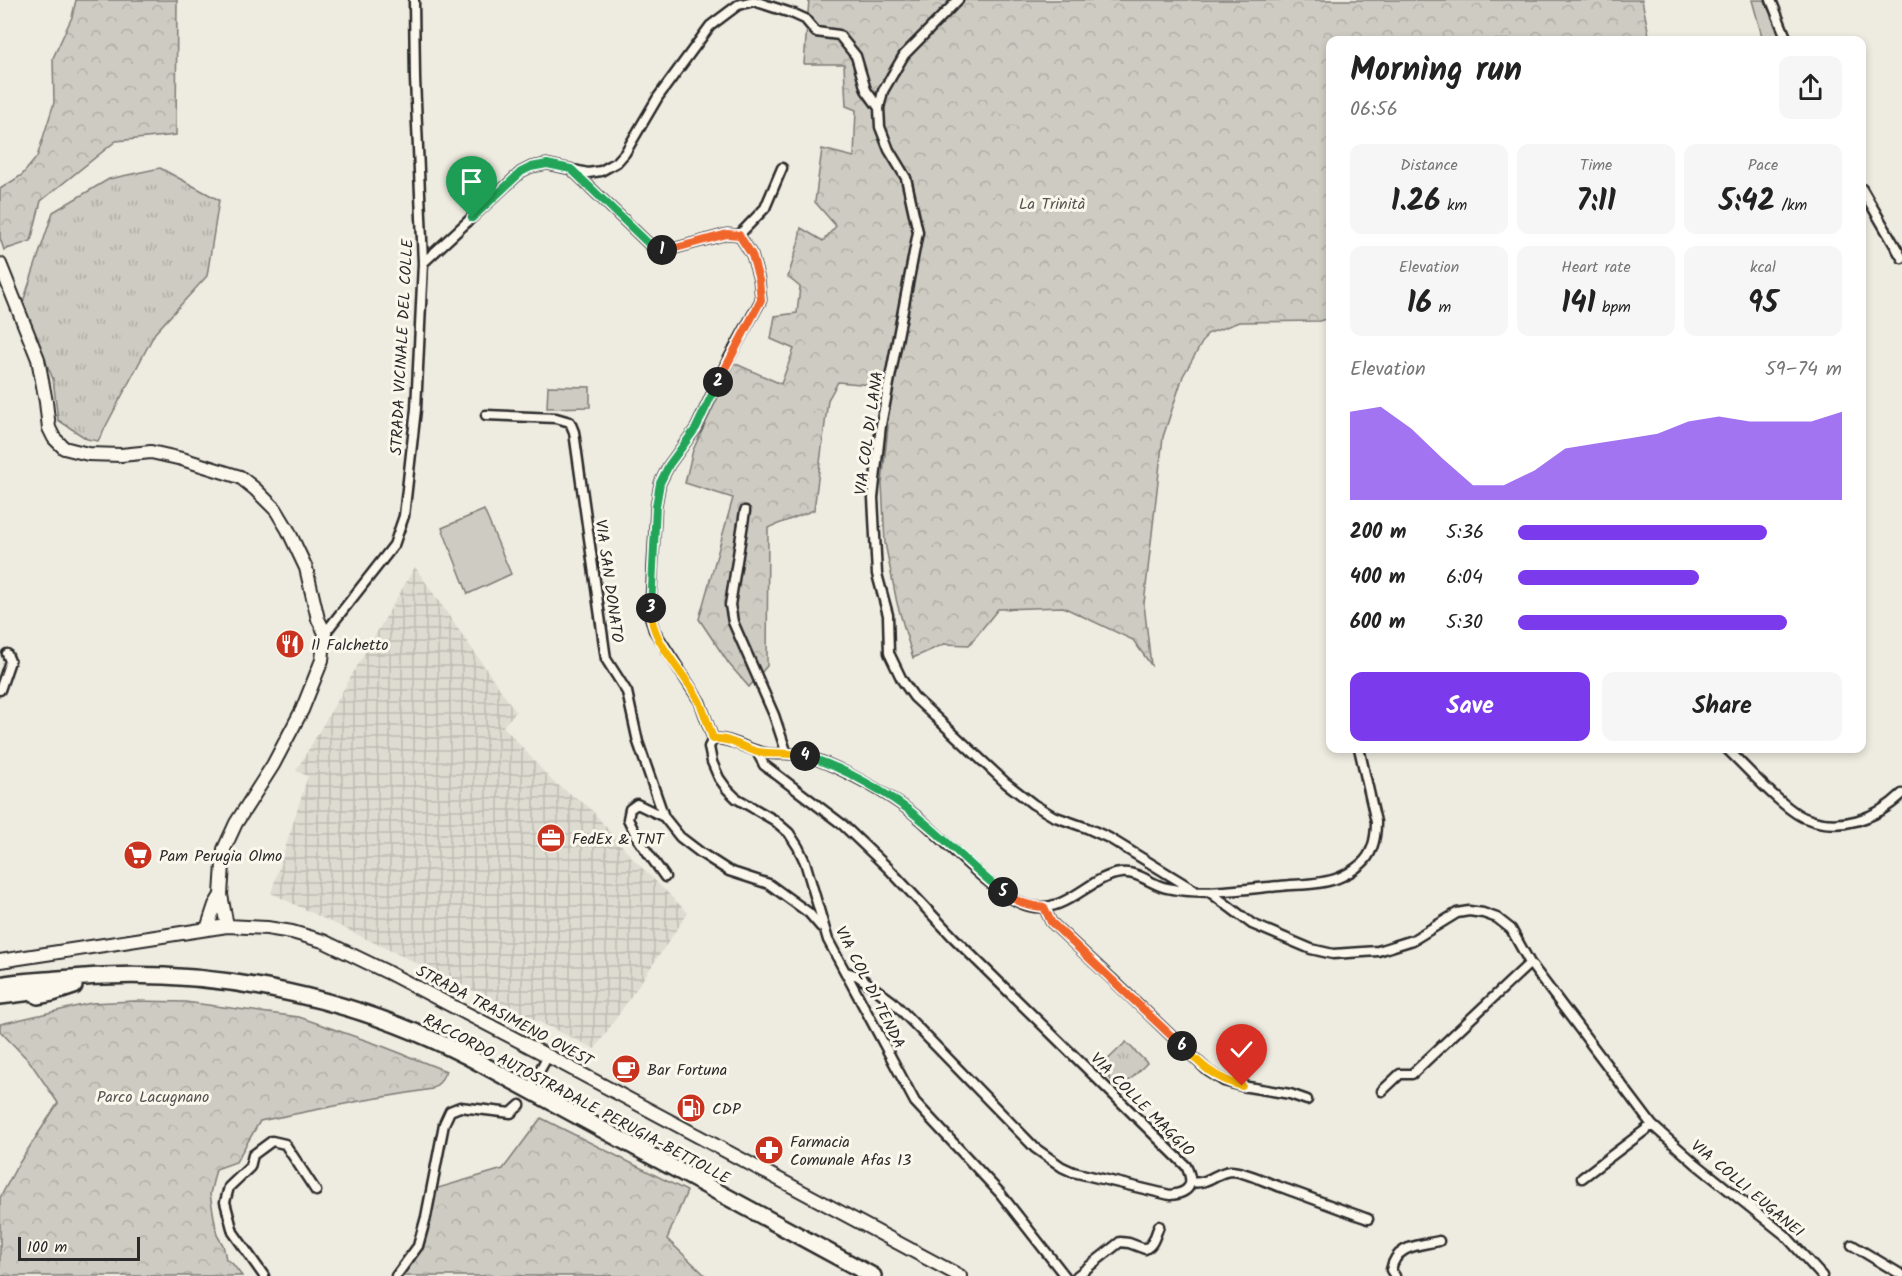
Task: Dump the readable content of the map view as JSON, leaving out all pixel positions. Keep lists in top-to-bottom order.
{
  "streets": {
    "highway": ["RACCORDO AUTOSTRADALE PERUGIA-BETTOLLE"],
    "main road": ["STRADA TRASIMENO OVEST"],
    "street": [
      "STRADA VICINALE DEL COLLE",
      "VIA COL DI LANA",
      "VIA SAN DONATO",
      "VIA COL DI TENDA",
      "VIA COLLE MAGGIO",
      "VIA COLLI EUGANEI"
    ]
  },
  "crossings": [
    ["VIA SAN DONATO", "VIA COL DI TENDA"],
    ["VIA COL DI TENDA", "VIA COLLE MAGGIO"]
  ],
  "parks": ["La Trinità", "Parco Lacugnano"],
  "places": {
    "restaurant": ["Il Falchetto"],
    "office": ["FedEx & TNT"],
    "supermarket": ["Pam Perugia Olmo"],
    "cafe": ["Bar Fortuna"],
    "fuel station": ["CDP"],
    "pharmacy": ["Farmacia Comunale Afas 13"]
  },
  "scale_bar": "100 m",
  "page": {
    "heading": ["Morning run", "06:56"],
    "stats": [
      ["Distance", "1.26 km"],
      ["Time", "7:11"],
      ["Pace", "5:42 /km"],
      ["Elevation", "16 m"],
      ["Heart rate", "141 bpm"],
      ["kcal", "95"]
    ],
    "pins": [
      "1",
      "2",
      "3",
      "4",
      "5",
      "6"
    ],
    "chart": ["Elevation", "59–74 m"],
    "list": [
      {
        "name": "200 m",
        "note": "5:36"
      },
      {
        "name": "400 m",
        "note": "6:04"
      },
      {
        "name": "600 m",
        "note": "5:30"
      }
    ],
    "buttons": ["Save", "Share"],
    "scale": "100 m"
  }
}
